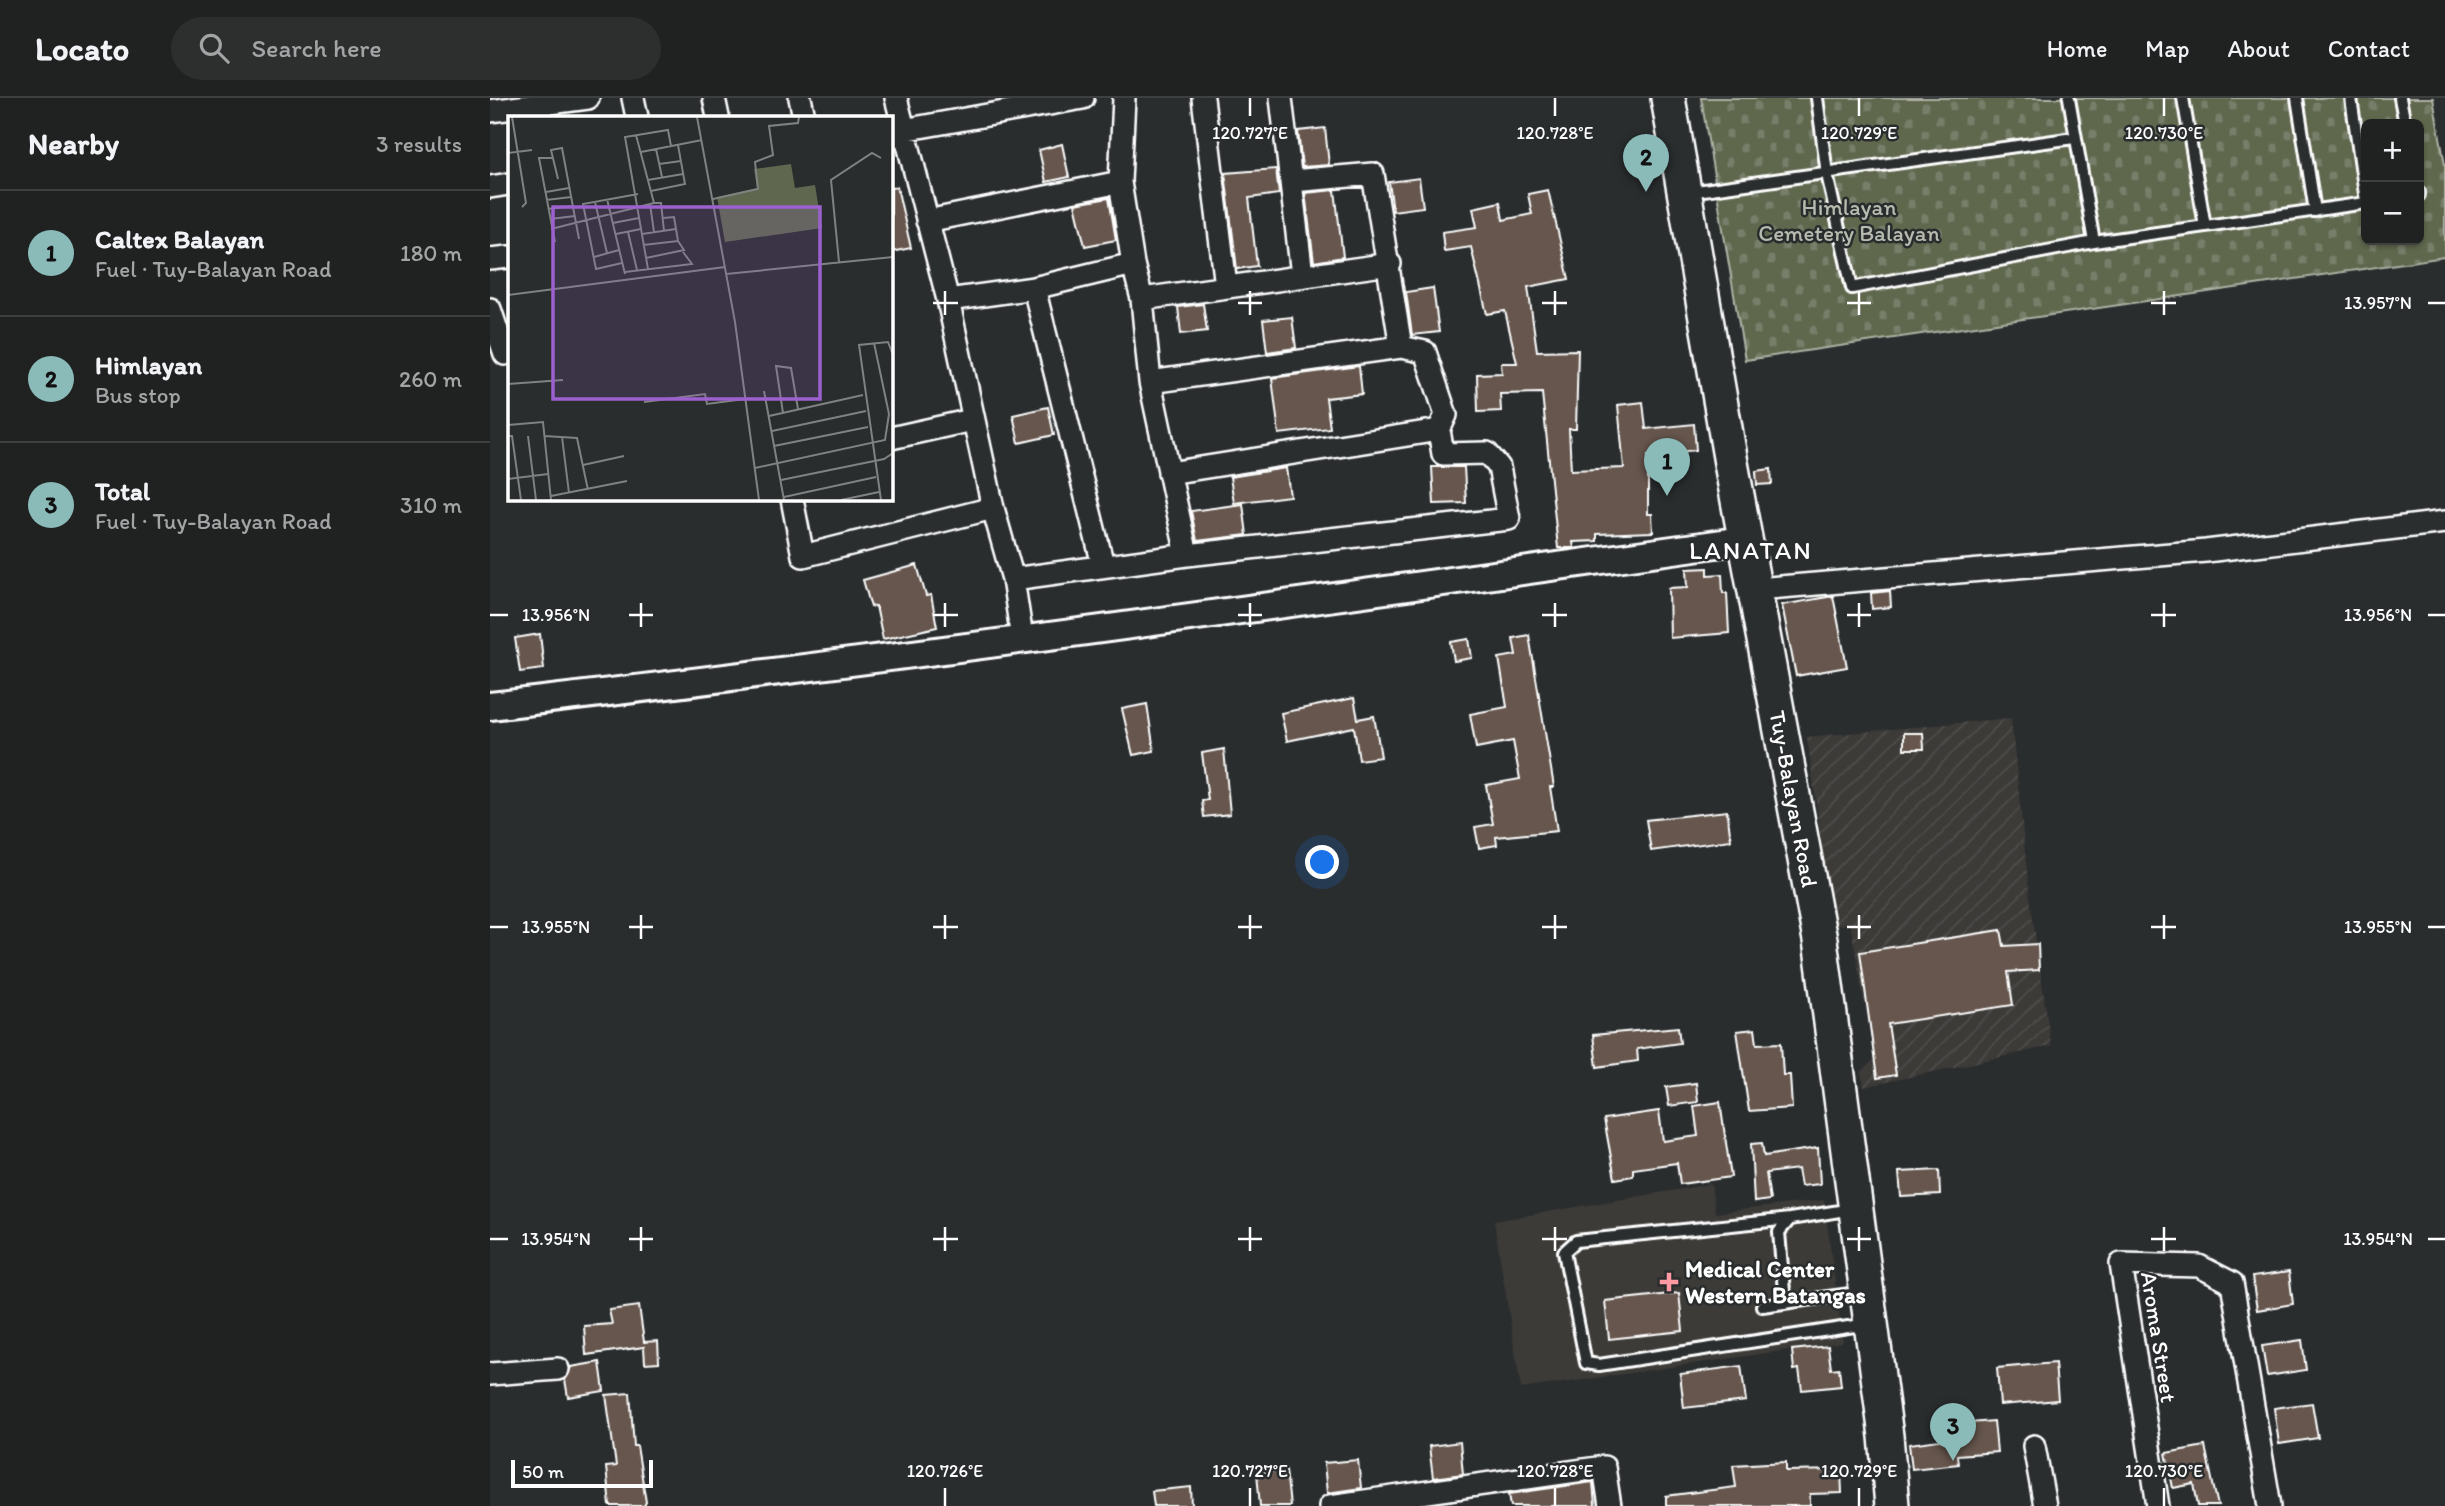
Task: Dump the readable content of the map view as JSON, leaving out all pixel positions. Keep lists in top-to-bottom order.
{
  "streets": {
    "main road": ["Tuy-Balayan Road"],
    "street": ["Aroma Street"]
  },
  "districts": ["LANATAN"],
  "parks": ["Himlayan Cemetery Balayan"],
  "places": {
    "health": ["Medical Center Western Batangas"]
  },
  "scale_bar": "50 m",
  "page": {
    "header": "Locato",
    "search": "Search here",
    "nav": [
      "Home",
      "Map",
      "About",
      "Contact"
    ],
    "heading": ["Nearby", "3 results"],
    "map_buttons": ["+", "−"],
    "pins": ["2", "1", "3"],
    "list": [
      {
        "mark": "1",
        "name": "Caltex Balayan",
        "note": "Fuel · Tuy-Balayan Road",
        "value": "180 m"
      },
      {
        "mark": "2",
        "name": "Himlayan",
        "note": "Bus stop",
        "value": "260 m"
      },
      {
        "mark": "3",
        "name": "Total",
        "note": "Fuel · Tuy-Balayan Road",
        "value": "310 m"
      }
    ],
    "scale": "50 m"
  },
  "coordinates": [
    "120.727°E",
    "120.728°E",
    "120.729°E",
    "120.730°E",
    "13.957°N",
    "13.956°N",
    "13.955°N",
    "13.954°N",
    "120.726°E"
  ]
}
